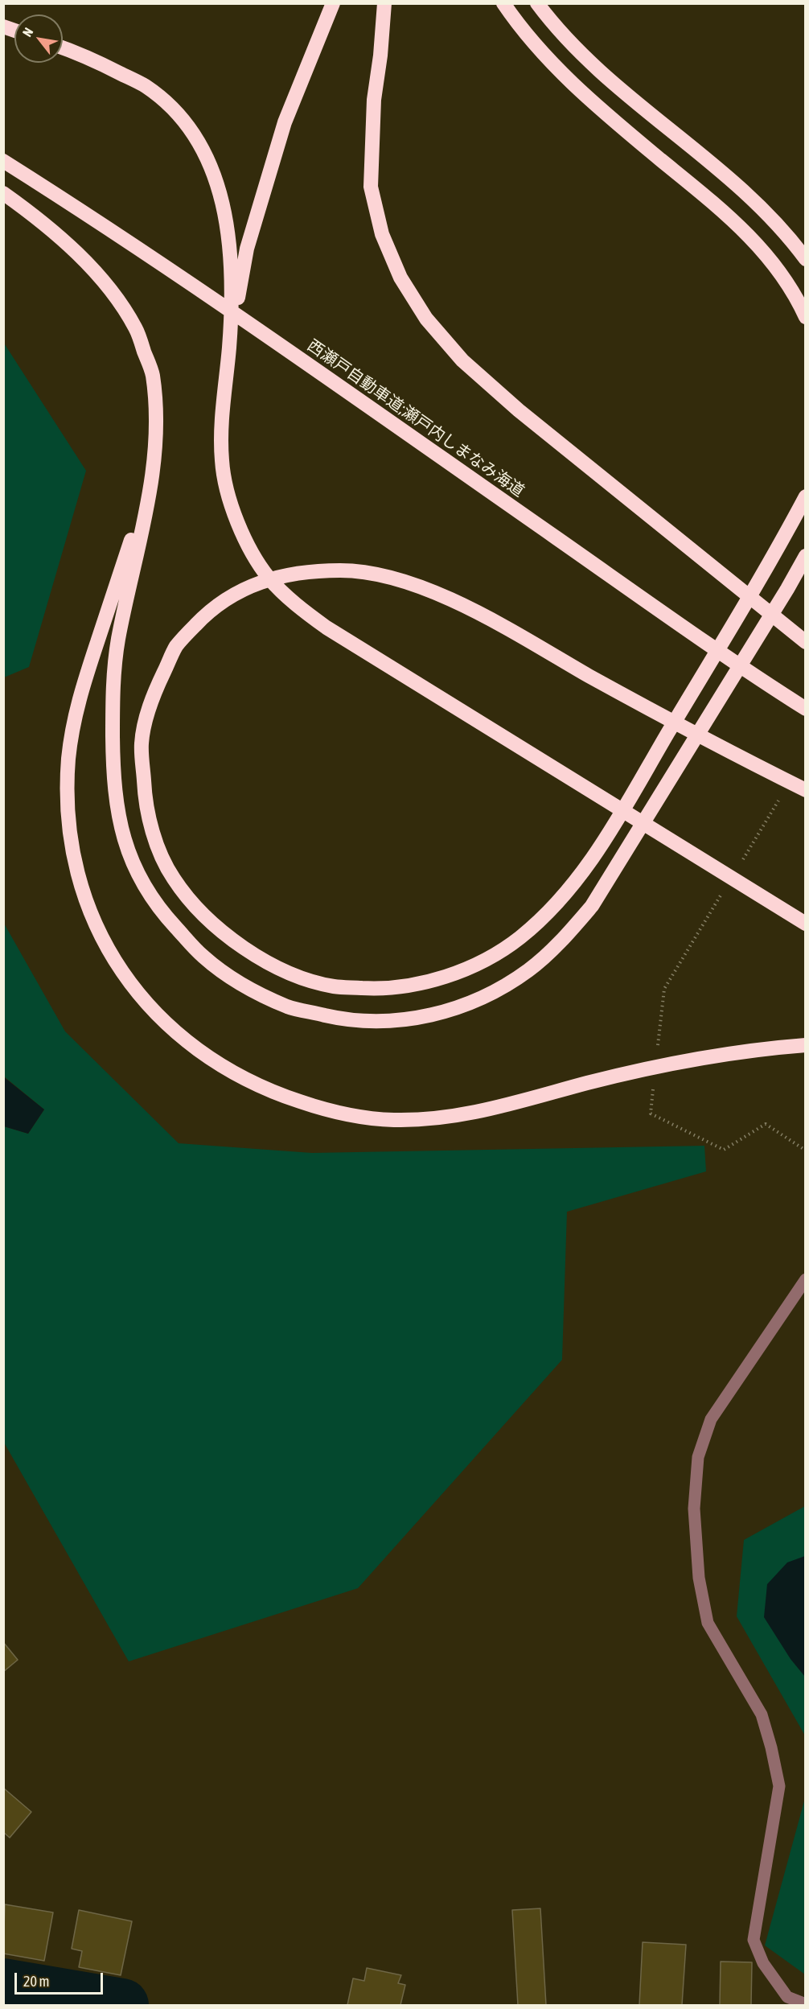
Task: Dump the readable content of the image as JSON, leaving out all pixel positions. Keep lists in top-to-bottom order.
{
  "streets": {
    "highway": ["西瀬戸自動車道;瀬戸内しまなみ海道"]
  },
  "scale_bar": "20 m",
  "north": "top left"
}
